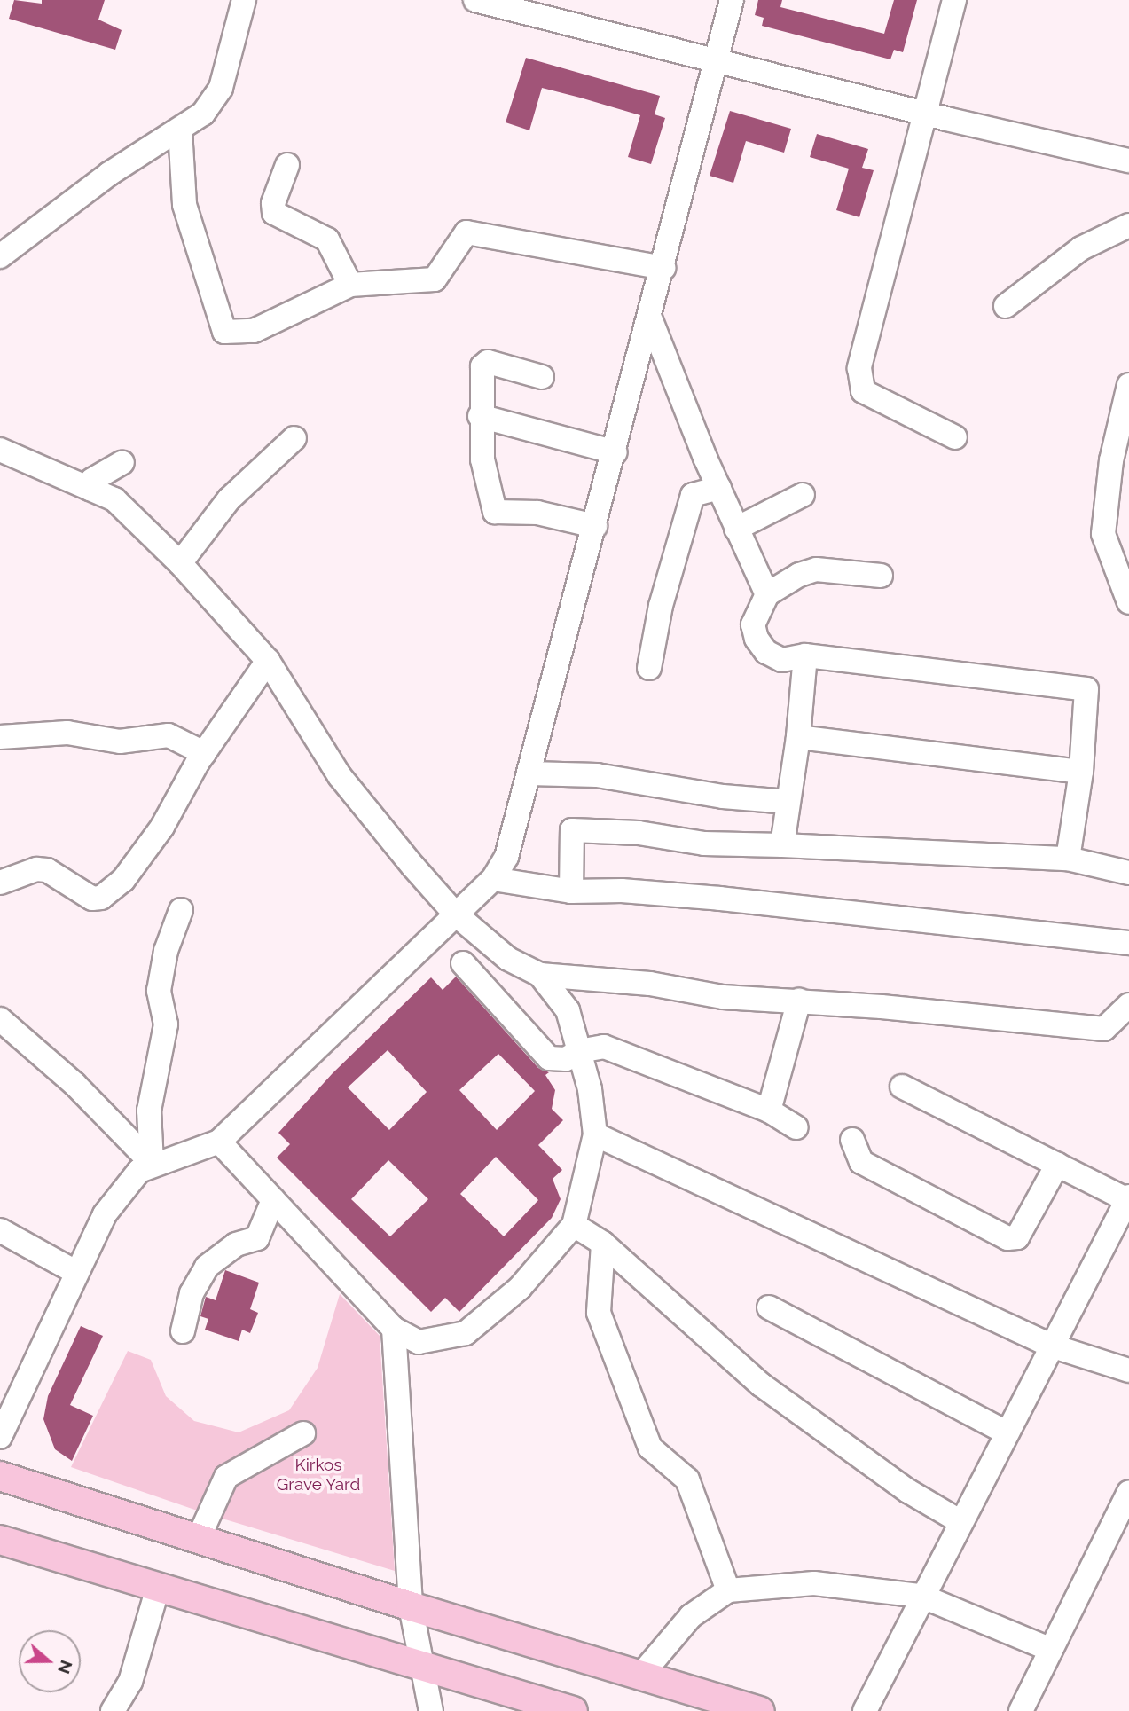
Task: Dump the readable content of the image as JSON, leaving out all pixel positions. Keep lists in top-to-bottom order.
{
  "parks": ["Kirkos Grave Yard"],
  "north": "right"
}
